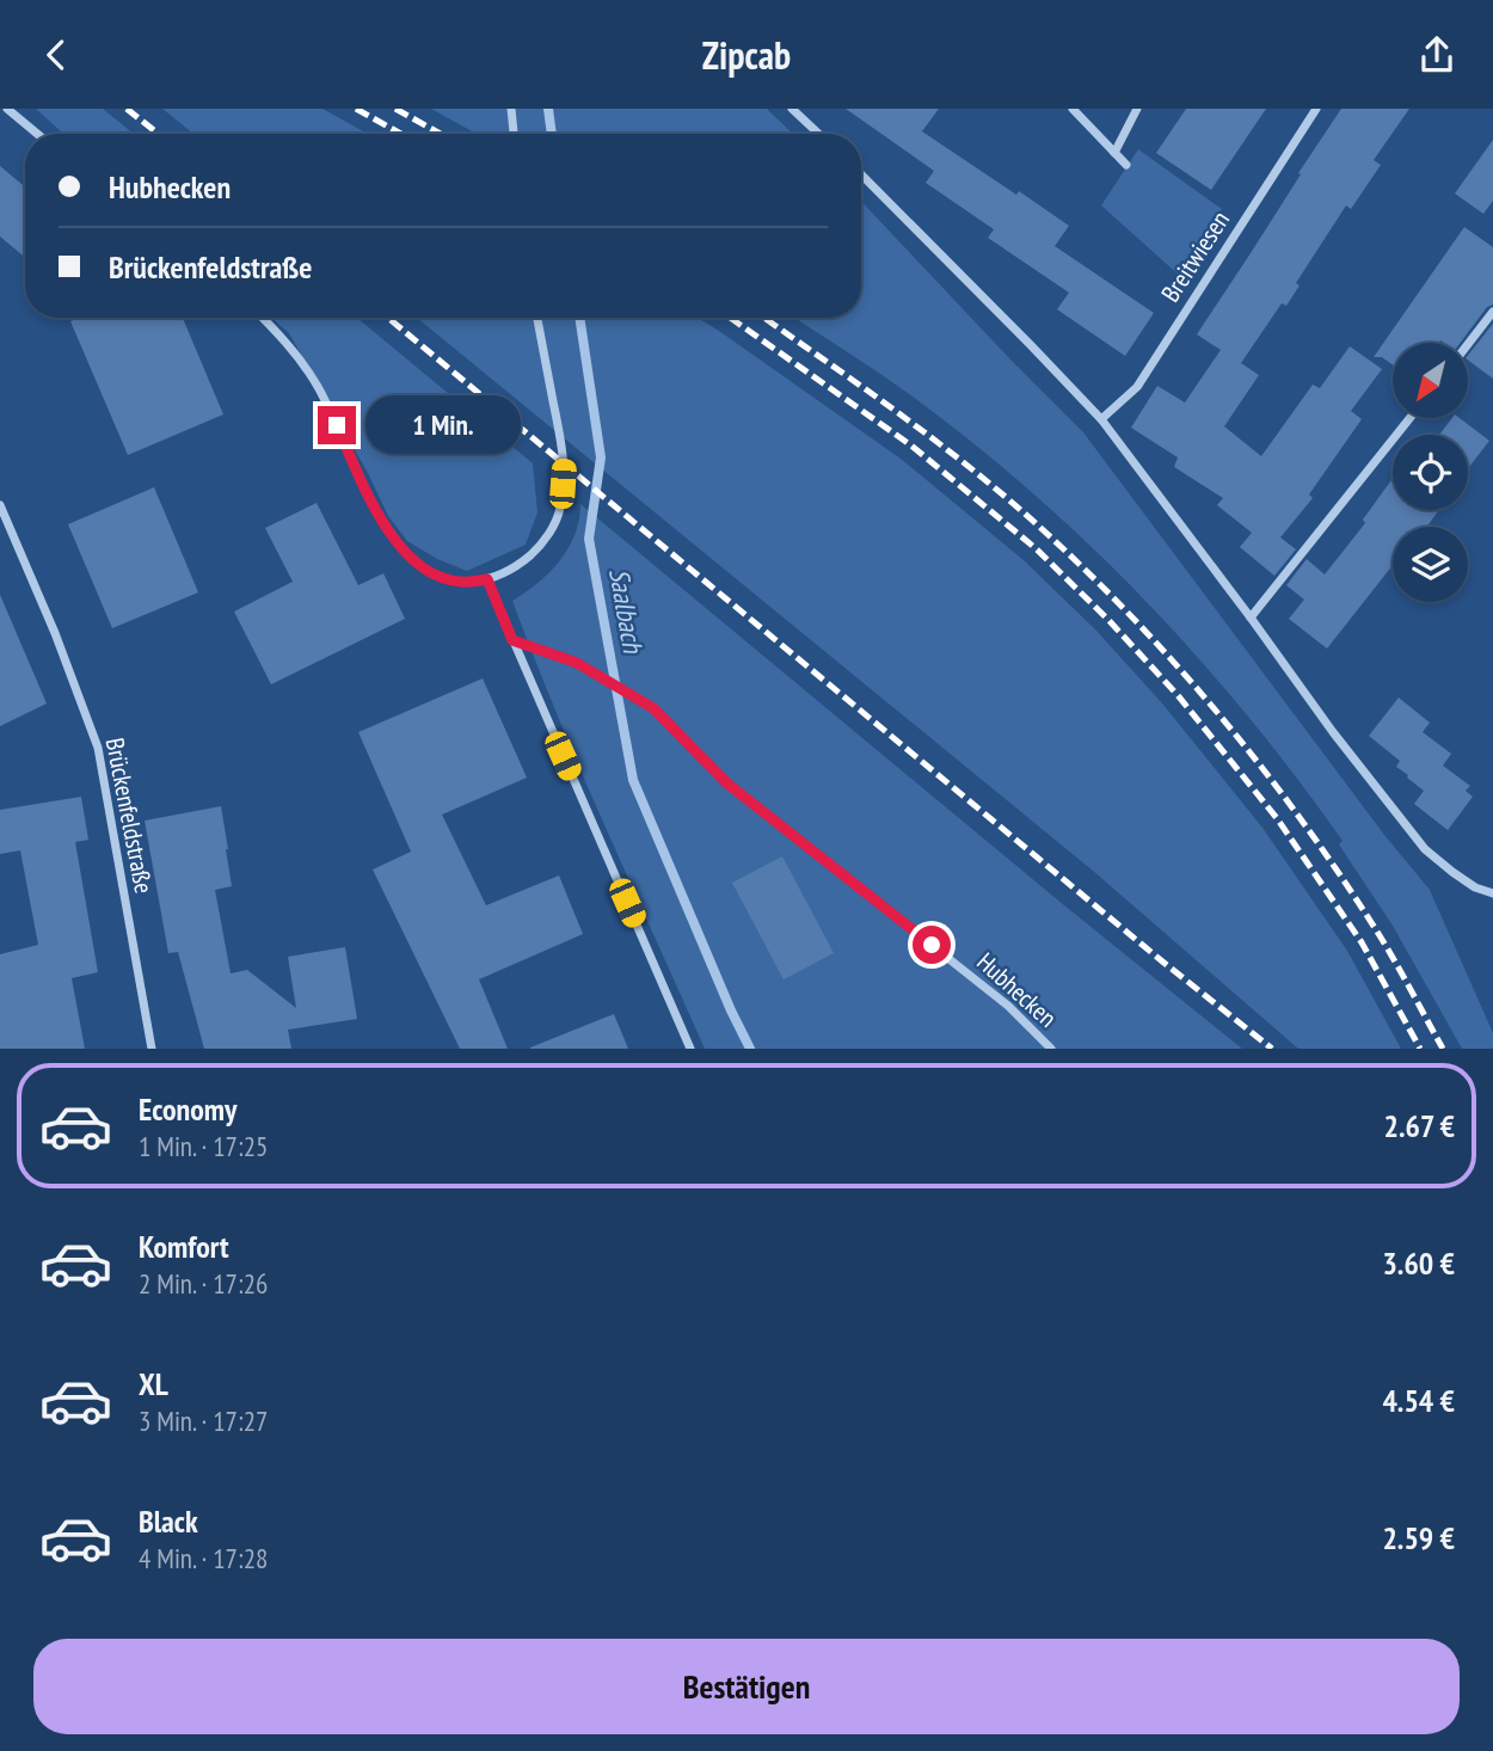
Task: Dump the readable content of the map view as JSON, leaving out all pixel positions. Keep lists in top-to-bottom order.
{
  "streets": {
    "street": ["Breitwiesen", "Brückenfeldstraße", "Hubhecken"]
  },
  "water": ["Saalbach"],
  "north": "bottom left",
  "page": {
    "header": "Zipcab",
    "banner": ["Hubhecken", "Brückenfeldstraße"],
    "bubble": "1 Min.",
    "list": [
      {
        "name": "Economy",
        "note": "1 Min. · 17:25",
        "value": "2.67 €"
      },
      {
        "name": "Komfort",
        "note": "2 Min. · 17:26",
        "value": "3.60 €"
      },
      {
        "name": "XL",
        "note": "3 Min. · 17:27",
        "value": "4.54 €"
      },
      {
        "name": "Black",
        "note": "4 Min. · 17:28",
        "value": "2.59 €"
      }
    ],
    "buttons": "Bestätigen"
  }
}
